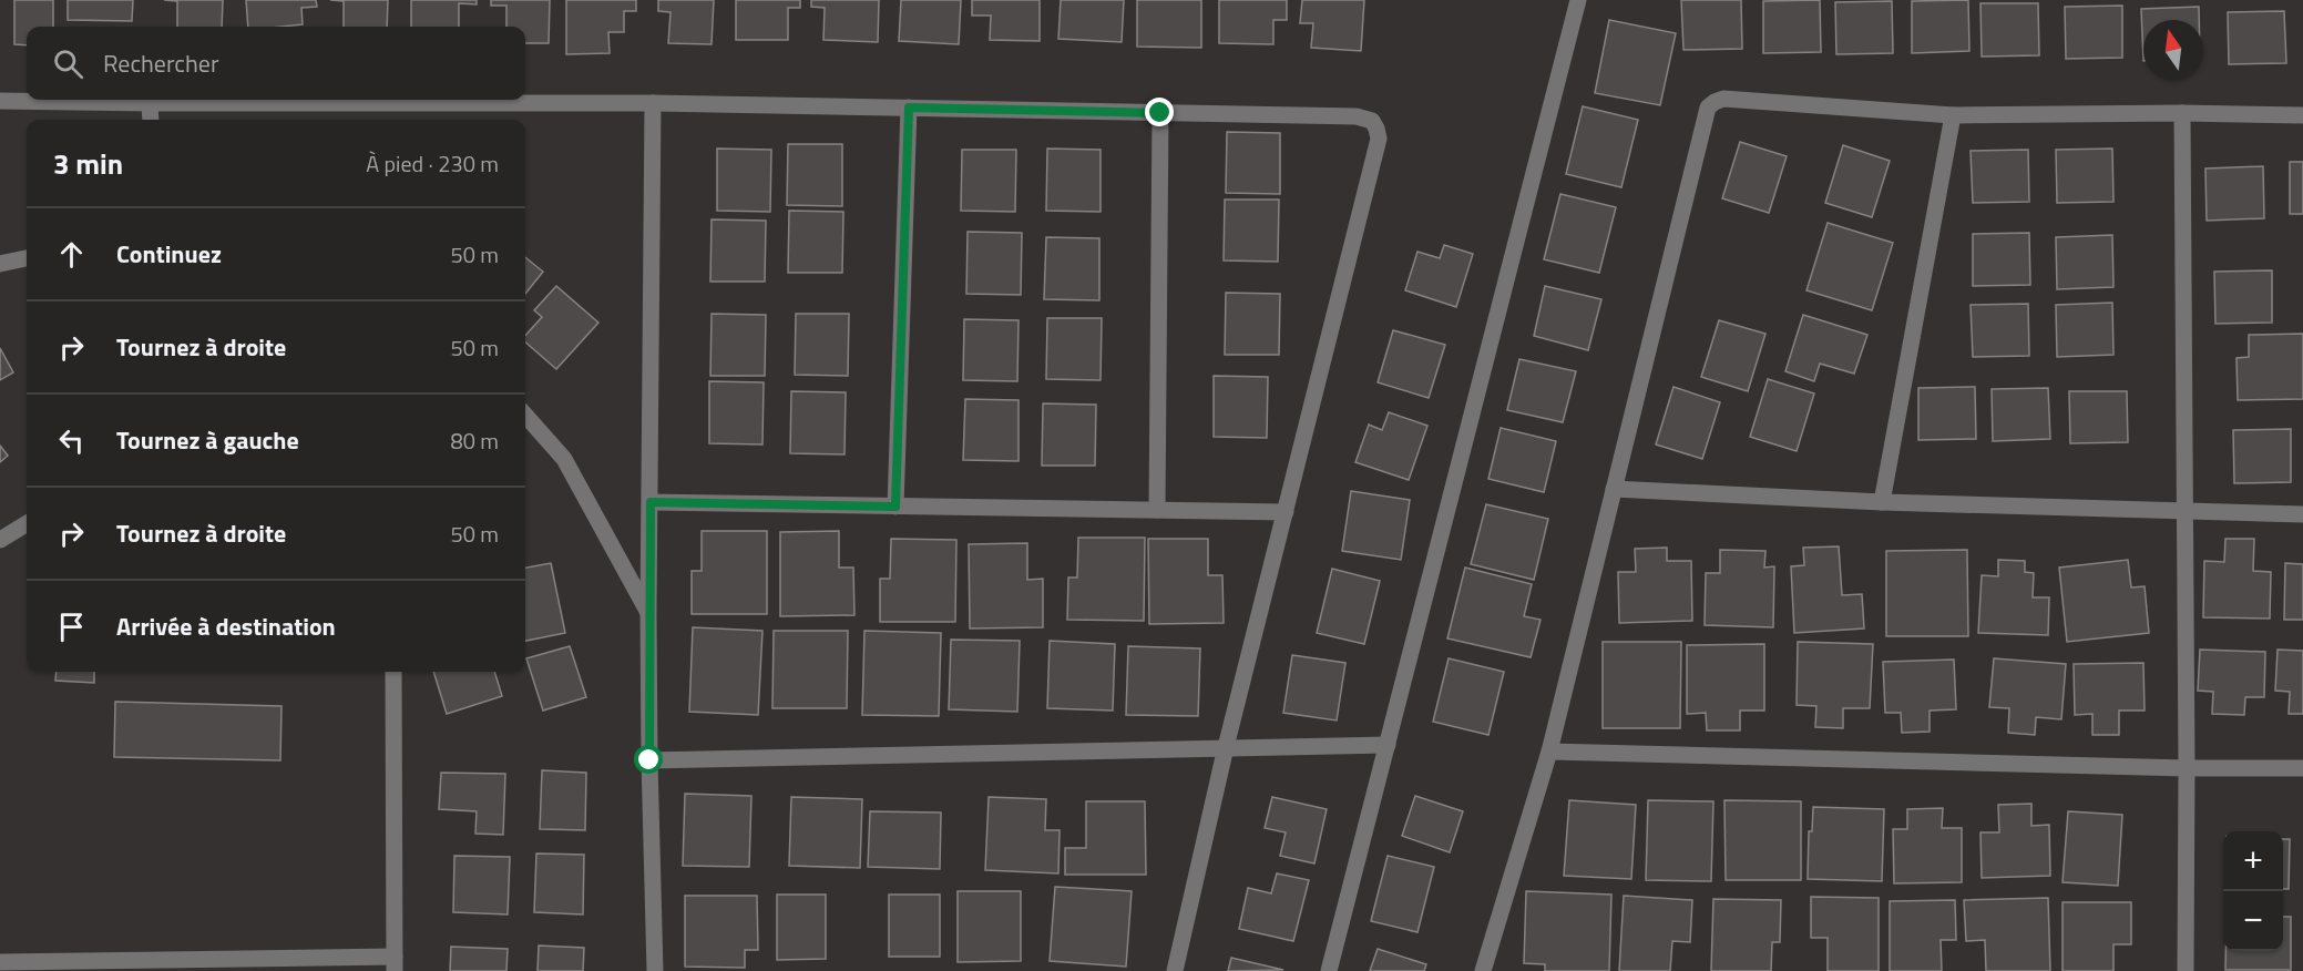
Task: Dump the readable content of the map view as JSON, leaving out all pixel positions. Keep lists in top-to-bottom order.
{
  "north": "top",
  "page": {
    "search": "Rechercher",
    "heading": ["3 min", "À pied · 230 m"],
    "list": [
      ["Continuez", "50 m"],
      ["Tournez à droite", "50 m"],
      ["Tournez à gauche", "80 m"],
      ["Tournez à droite", "50 m"],
      "Arrivée à destination"
    ],
    "map_buttons": ["+", "−"]
  }
}
